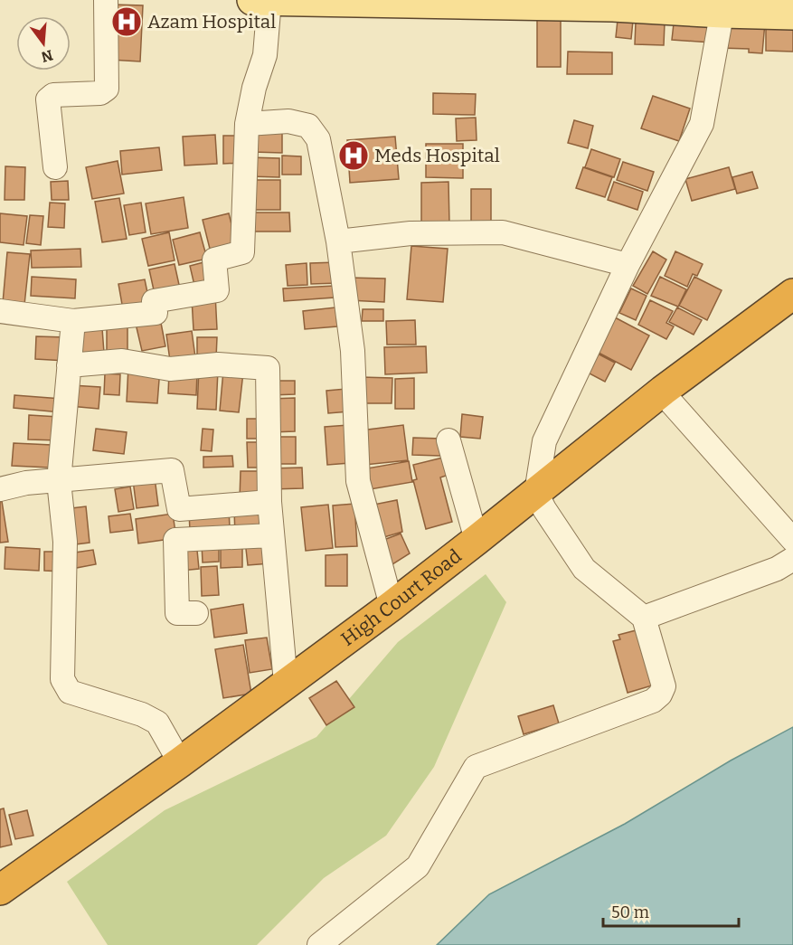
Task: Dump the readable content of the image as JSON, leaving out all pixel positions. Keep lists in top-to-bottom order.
{
  "streets": {
    "highway": ["High Court Road"]
  },
  "places": {
    "hospital": ["Azam Hospital", "Meds Hospital"]
  },
  "scale_bar": "50 m",
  "north": "bottom"
}
